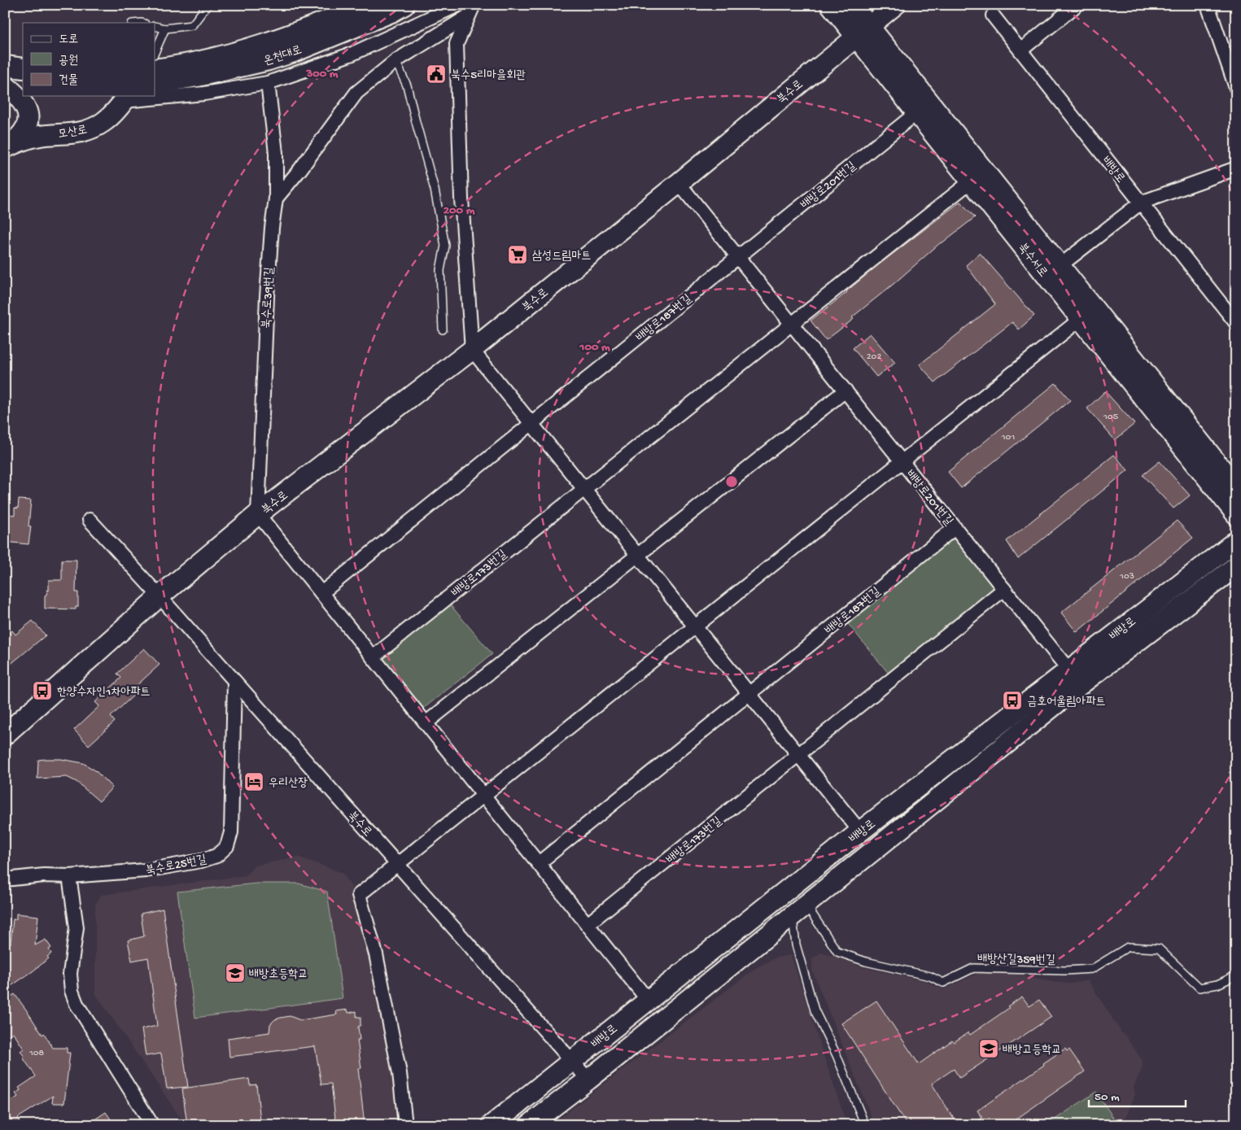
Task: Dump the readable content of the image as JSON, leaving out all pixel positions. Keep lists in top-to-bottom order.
{
  "streets": {
    "street": [
      "온천대로",
      "북수로",
      "모산로",
      "배방로",
      "배방로201번길",
      "북수서로",
      "북수로39번길",
      "배방로187번길",
      "배방로173번길",
      "북수로25번길"
    ],
    "lane": ["배방산길359번길"]
  },
  "crossings": [
    ["북수로", "배방로"],
    ["북수로", "배방로201번길"],
    ["북수로", "북수서로"],
    ["북수로", "북수로39번길"],
    ["북수로", "북수로25번길"],
    ["배방로", "배방로201번길"],
    ["배방로", "배방산길359번길"],
    ["배방로201번길", "북수서로"],
    ["배방로201번길", "배방로187번길"]
  ],
  "places": {
    "public building": ["북수5리마을회관"],
    "supermarket": ["삼성드림마트"],
    "bus stop": ["한양수자인1차아파트", "금호어울림아파트"],
    "hotel": ["우리산장"],
    "school or university": ["배방초등학교", "배방고등학교"]
  },
  "house_numbers": [
    "202",
    "105",
    "101",
    "103",
    "108"
  ],
  "legend": ["도로", "공원", "건물"],
  "scale_bar": "50 m",
  "rings": ["300 m", "200 m", "100 m"]
}
